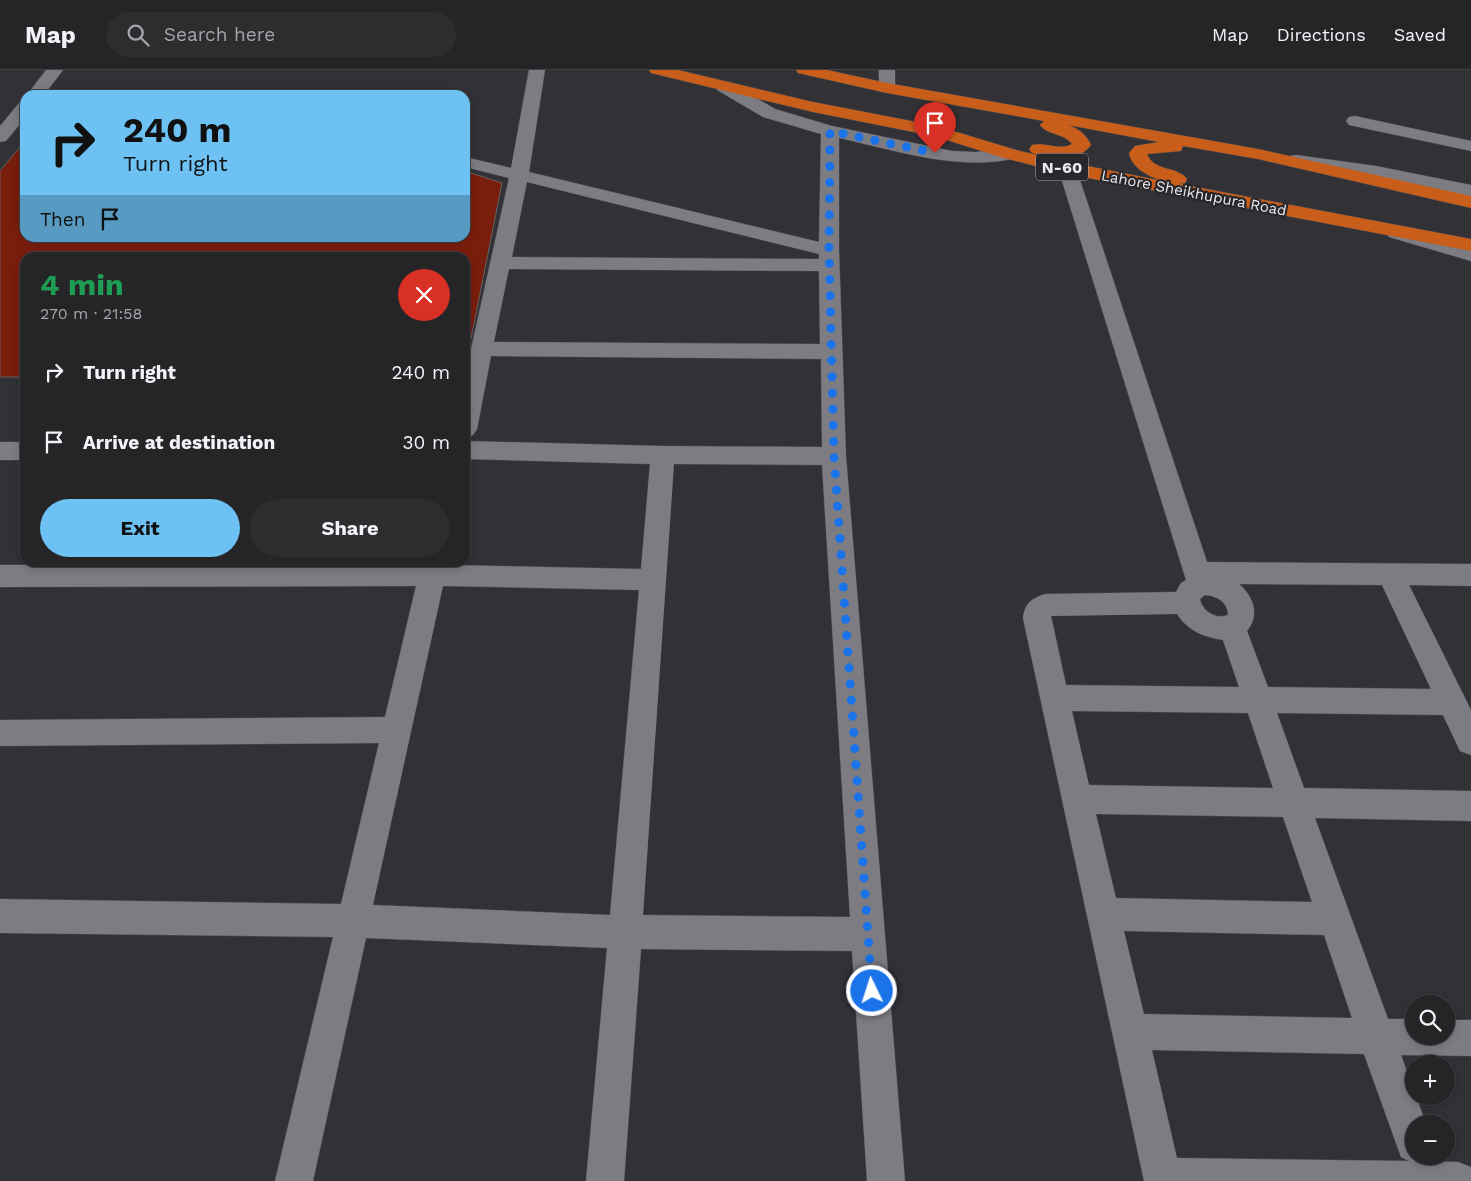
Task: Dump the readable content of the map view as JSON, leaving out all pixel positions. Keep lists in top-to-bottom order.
{
  "streets": {
    "highway": ["N-60", "Lahore Sheikhupura Road"]
  },
  "page": {
    "header": "Map",
    "search": "Search here",
    "nav": ["Map", "Directions", "Saved"],
    "turn": ["240 m", "Turn right"],
    "then": "Then",
    "heading": ["4 min", "270 m · 21:58"],
    "list": [
      {
        "name": "Turn right",
        "value": "240 m"
      },
      {
        "name": "Arrive at destination",
        "value": "30 m"
      }
    ],
    "buttons": ["Exit", "Share"],
    "map_buttons": ["+", "−"]
  }
}
